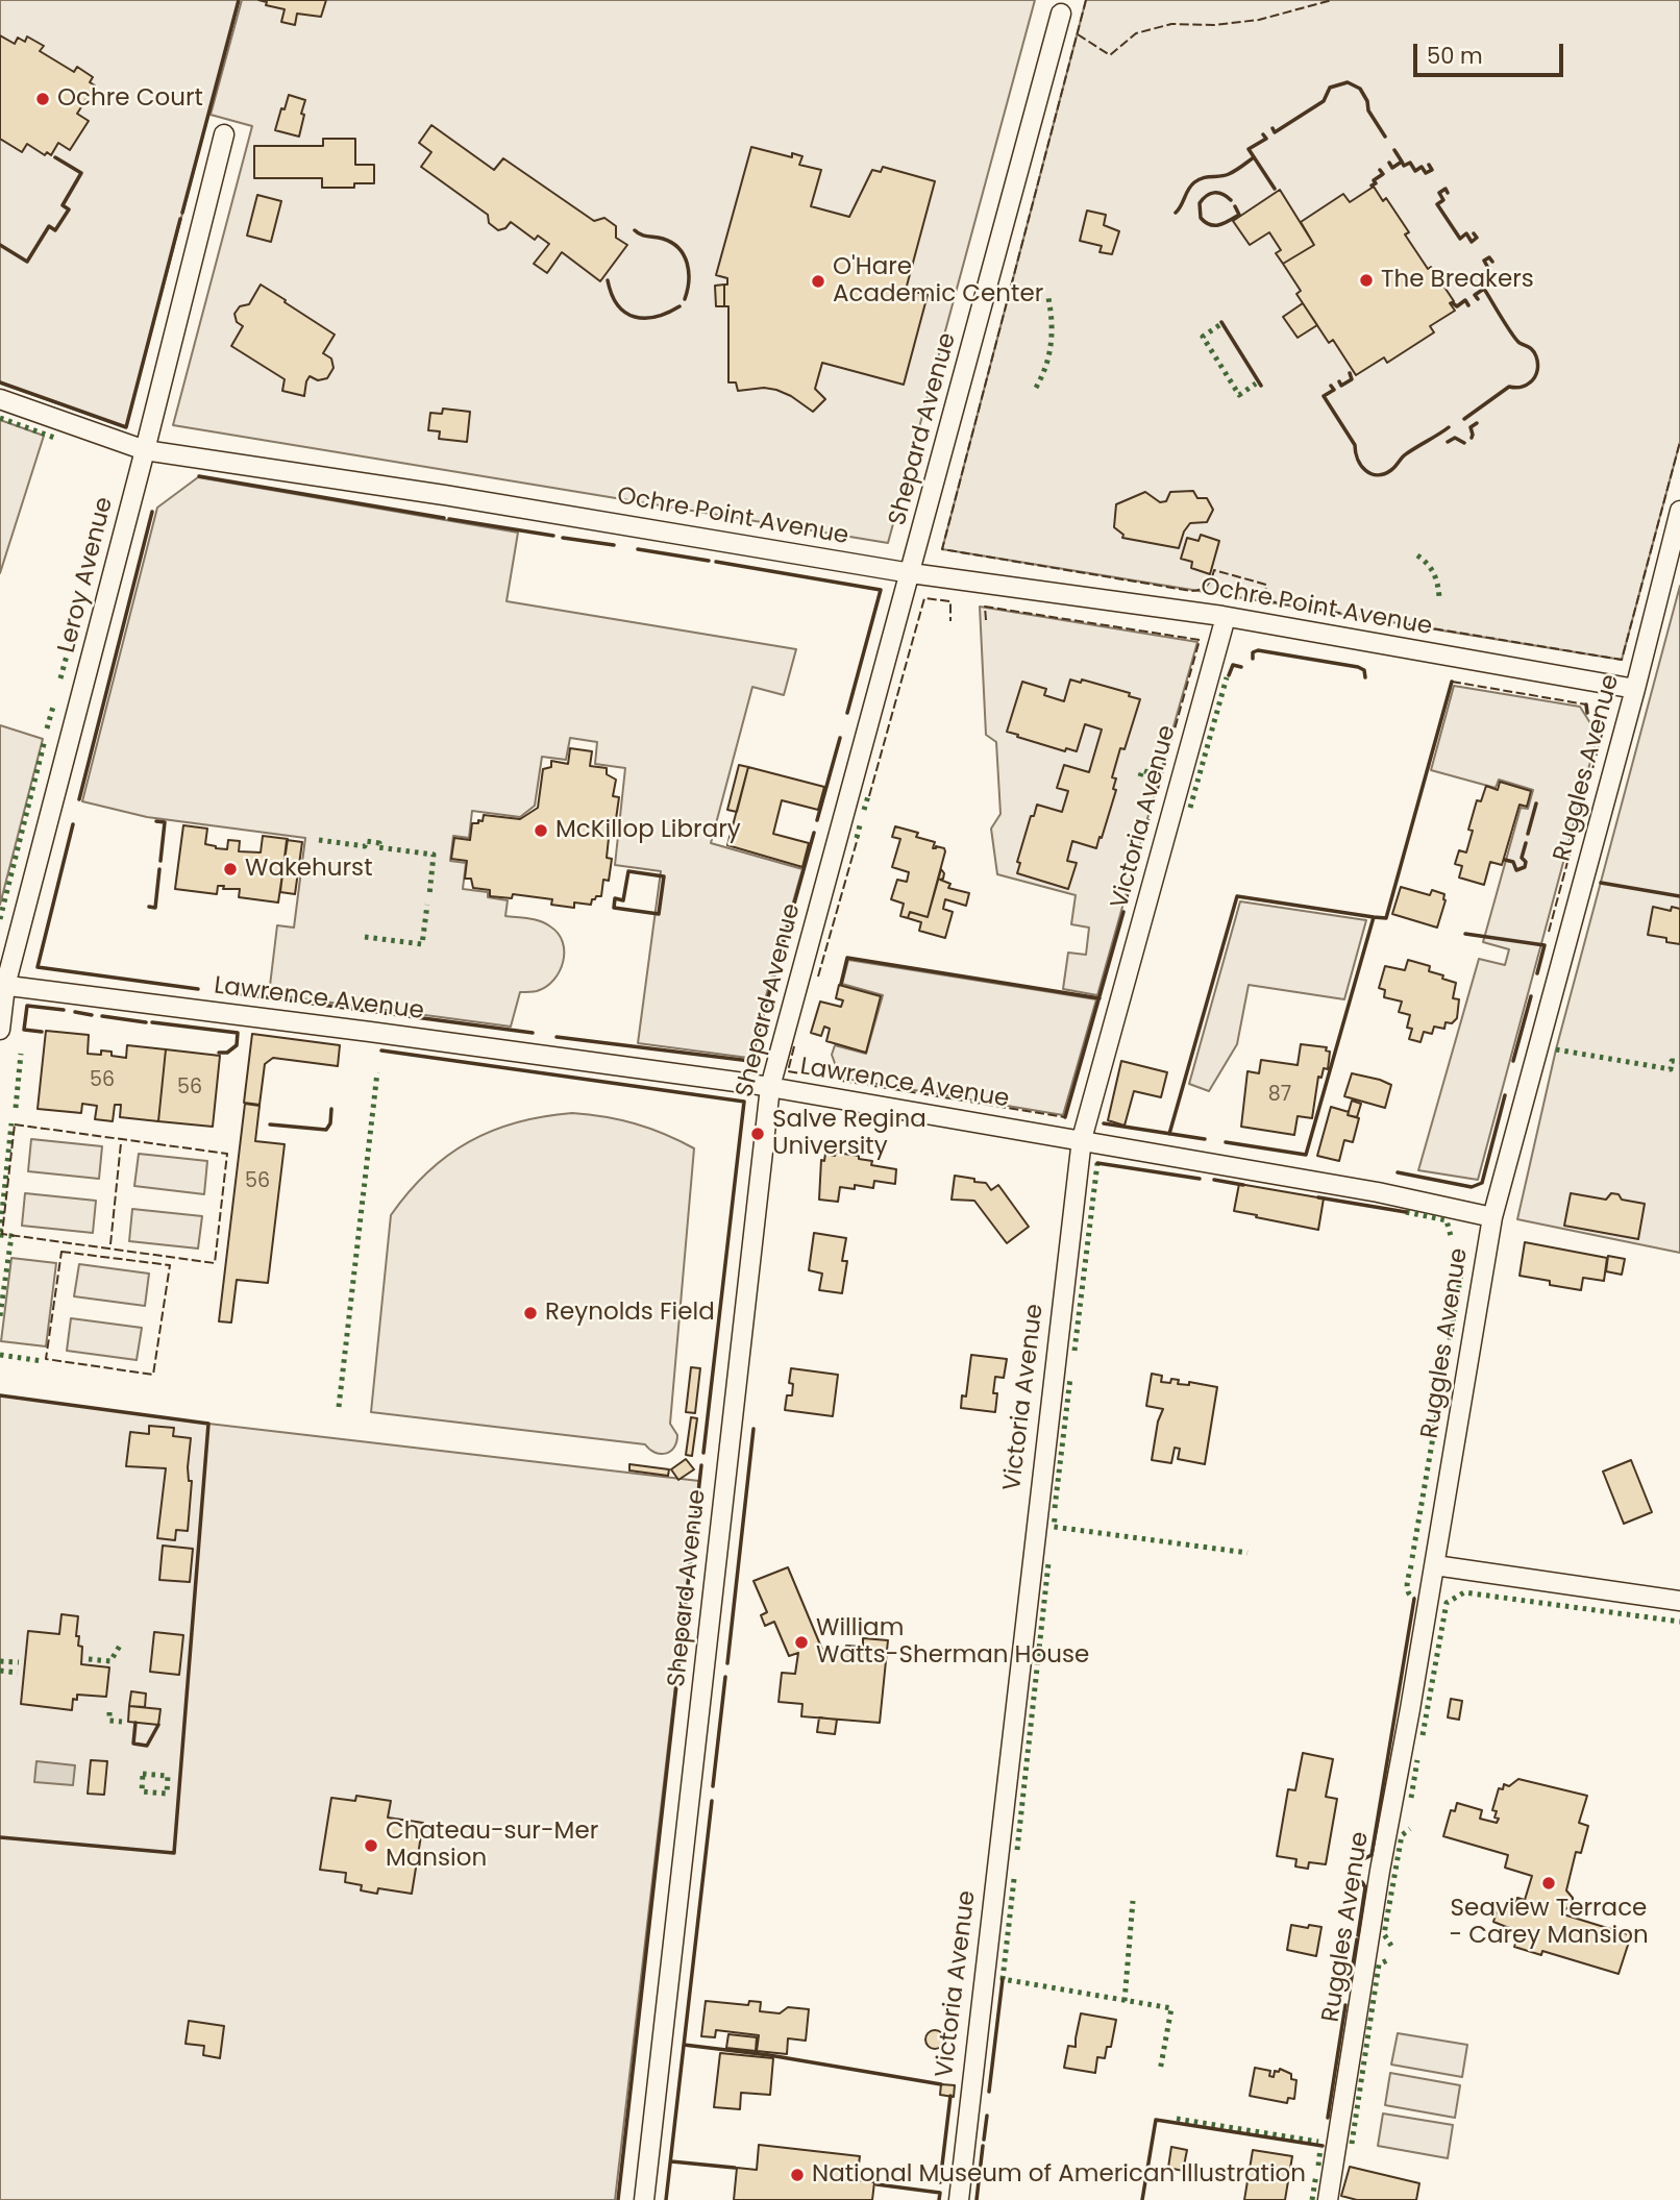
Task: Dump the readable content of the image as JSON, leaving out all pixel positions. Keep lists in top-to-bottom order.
{
  "streets": {
    "street": [
      "Shepard Avenue",
      "Ochre Point Avenue",
      "Leroy Avenue",
      "Ruggles Avenue",
      "Victoria Avenue",
      "Lawrence Avenue"
    ]
  },
  "crossings": [
    ["Shepard Avenue", "Ochre Point Avenue"],
    ["Shepard Avenue", "Lawrence Avenue"],
    ["Ochre Point Avenue", "Leroy Avenue"],
    ["Ochre Point Avenue", "Ruggles Avenue"],
    ["Ochre Point Avenue", "Victoria Avenue"],
    ["Leroy Avenue", "Lawrence Avenue"],
    ["Ruggles Avenue", "Lawrence Avenue"],
    ["Victoria Avenue", "Lawrence Avenue"]
  ],
  "places": [
    "Ochre Court",
    "The Breakers",
    "O'Hare Academic Center",
    "McKillop Library",
    "Wakehurst",
    "Salve Regina University",
    "Reynolds Field",
    "William Watts-Sherman House",
    "Chateau-sur-Mer Mansion",
    "Seaview Terrace - Carey Mansion",
    "National Museum of American Illustration"
  ],
  "house_numbers": [
    "56",
    "56",
    "87",
    "56"
  ],
  "scale_bar": "50 m"
}
